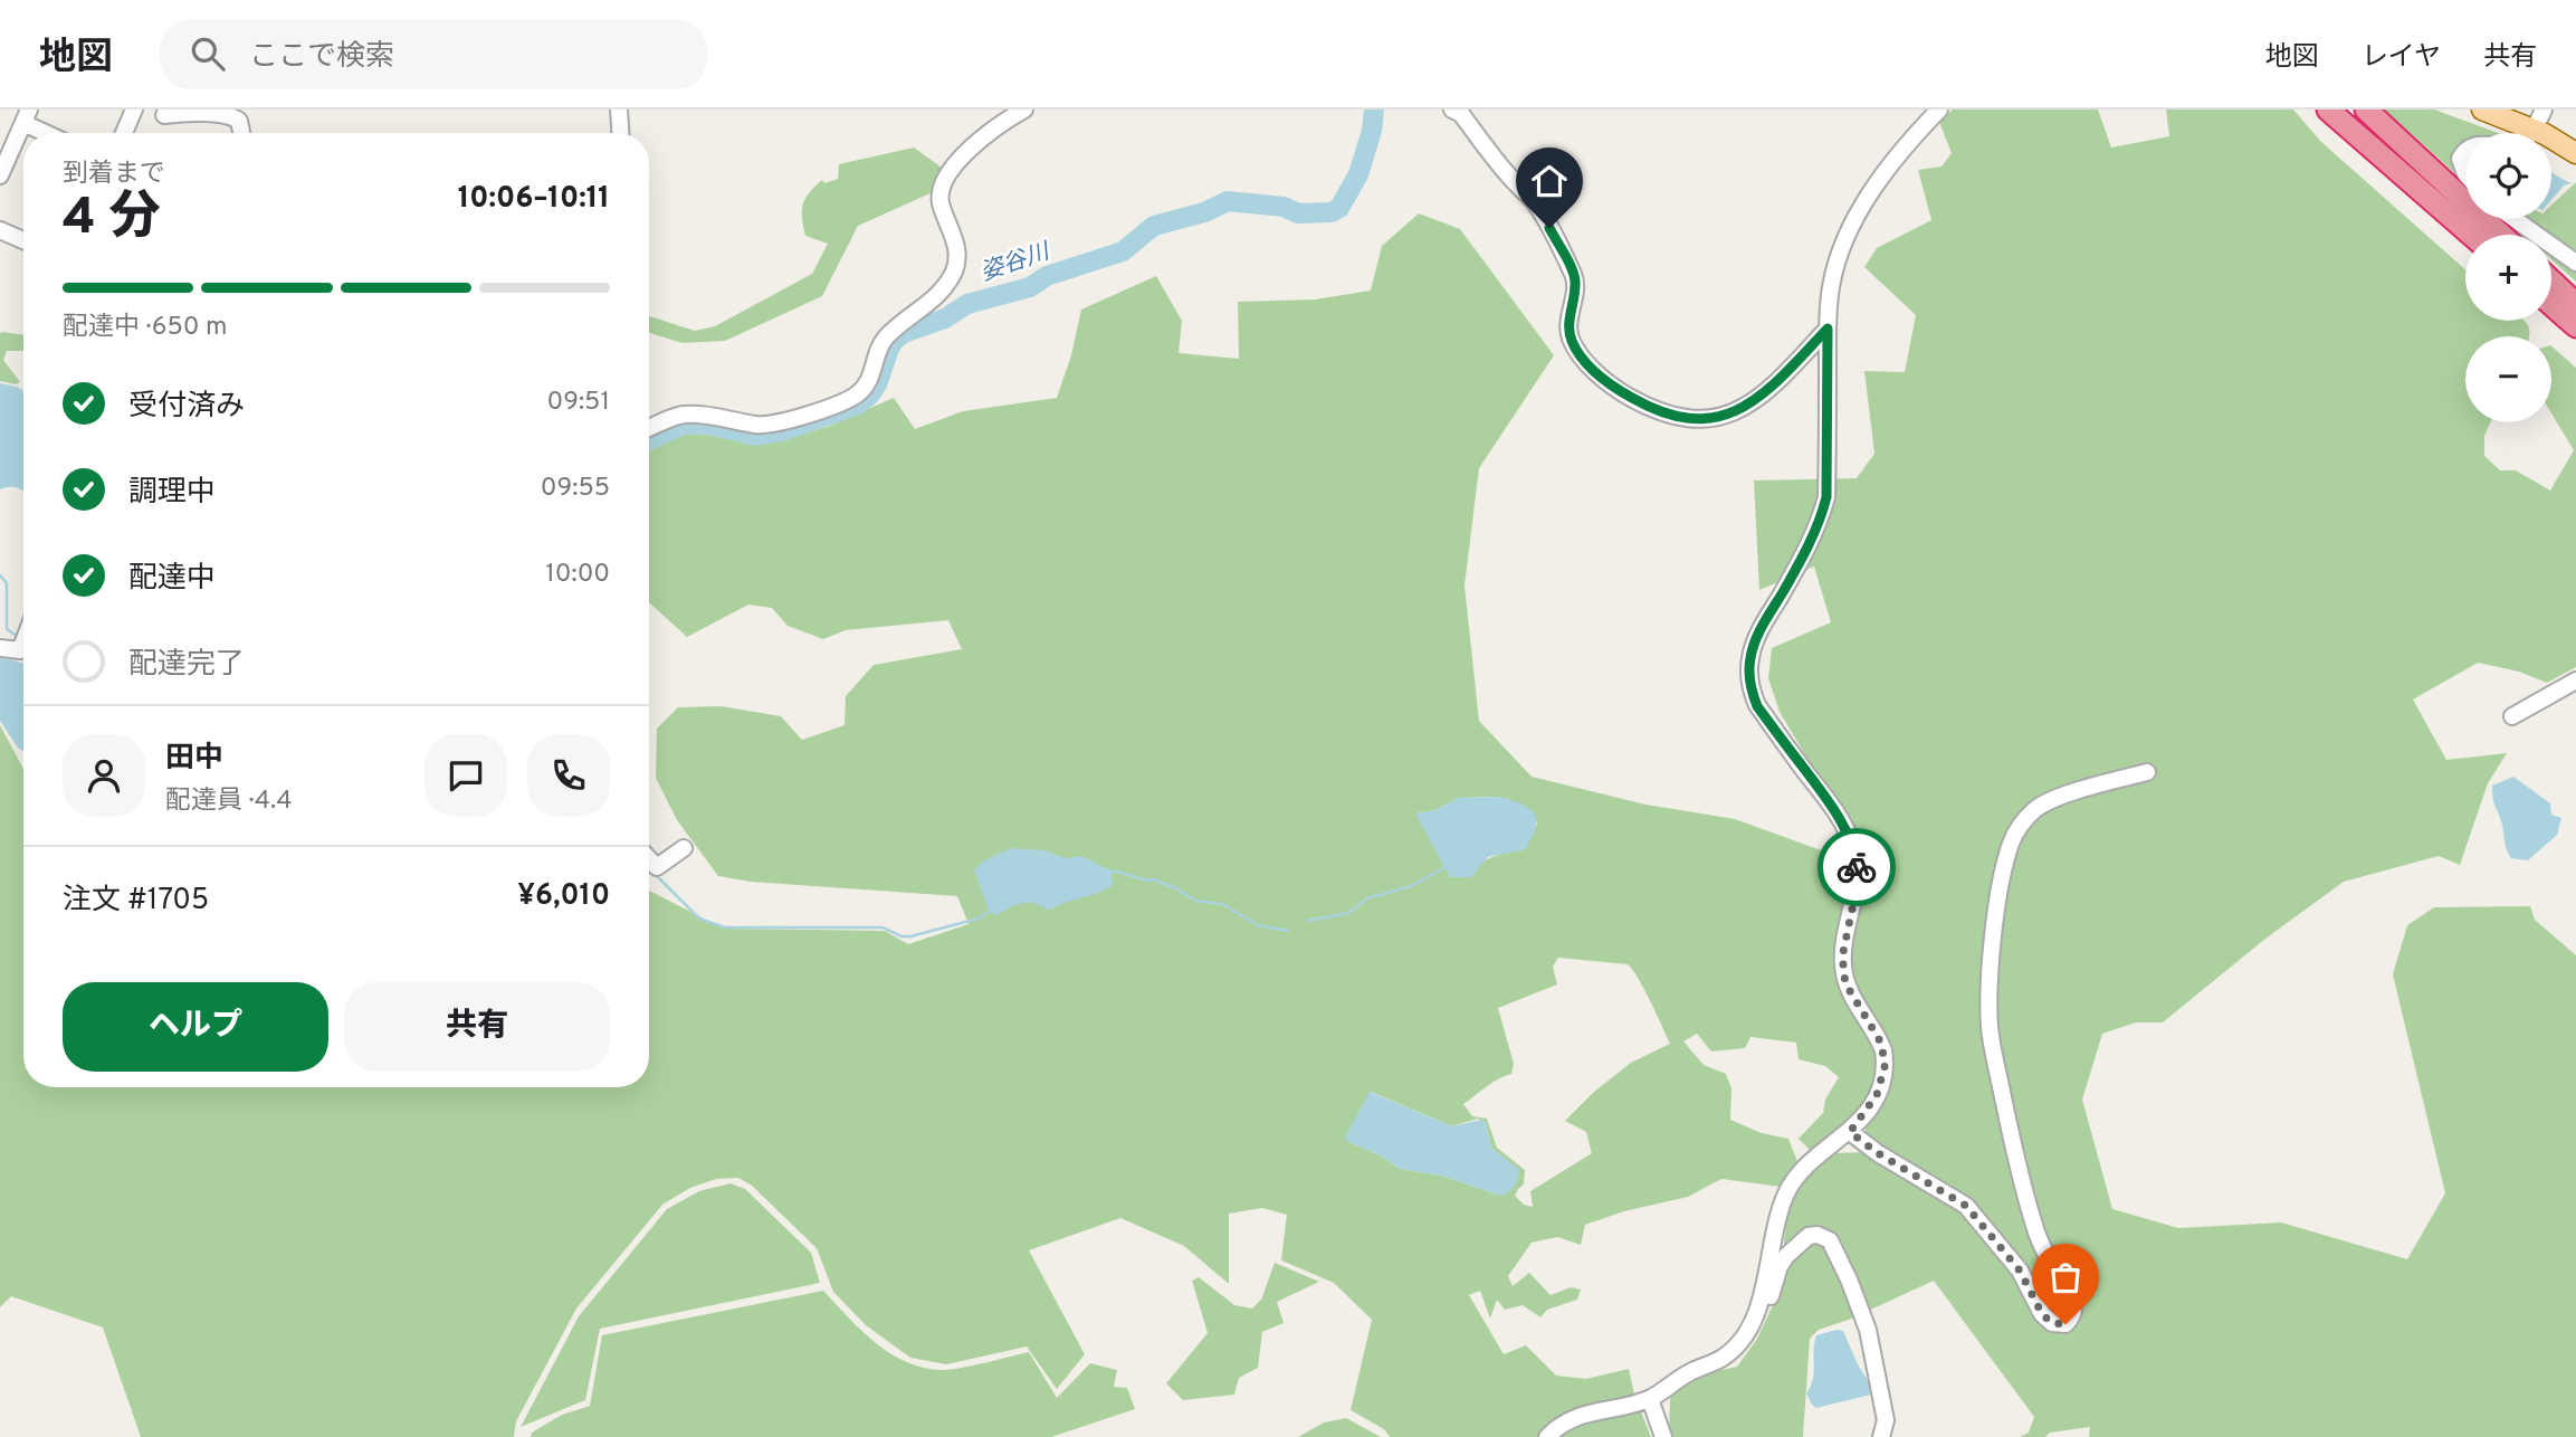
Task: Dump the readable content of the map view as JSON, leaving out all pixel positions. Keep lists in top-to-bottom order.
{
  "water": ["姿谷川"],
  "page": {
    "header": "地図",
    "search": "ここで検索",
    "nav": ["地図", "レイヤ", "共有"],
    "map_buttons": ["+", "−"],
    "heading": ["4 分", "到着まで", "10:06–10:11"],
    "panel": [
      "田中",
      "配達員 · 4.4",
      "注文 #1705",
      "¥6,010"
    ],
    "bar": "配達中 · 650 m",
    "list": [
      ["受付済み", "09:51"],
      ["調理中", "09:55"],
      ["配達中", "10:00"],
      "配達完了"
    ],
    "buttons": ["ヘルプ", "共有"]
  }
}
